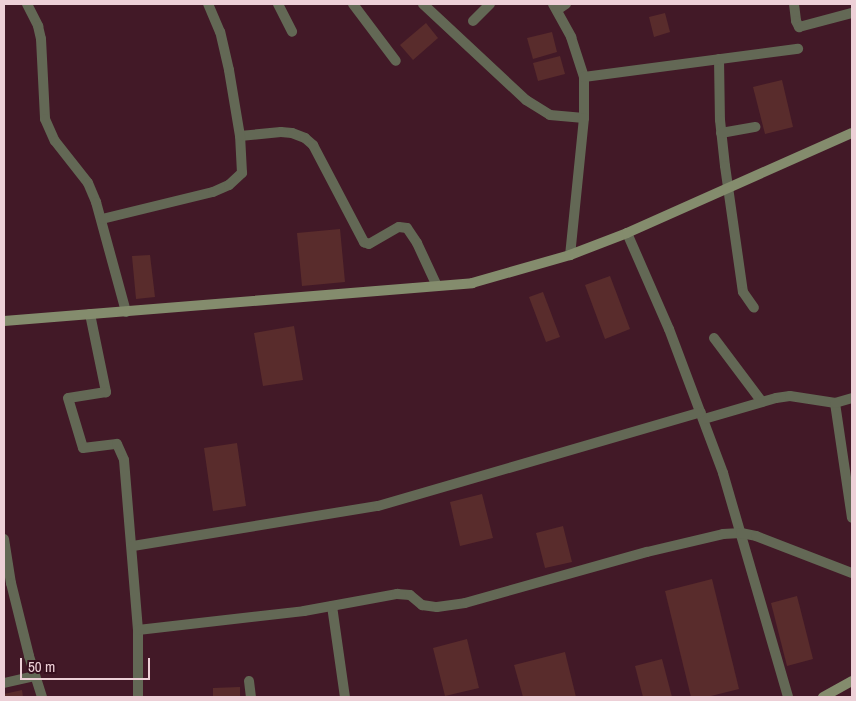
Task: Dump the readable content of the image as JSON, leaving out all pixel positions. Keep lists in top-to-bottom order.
{
  "scale_bar": "50 m"
}
